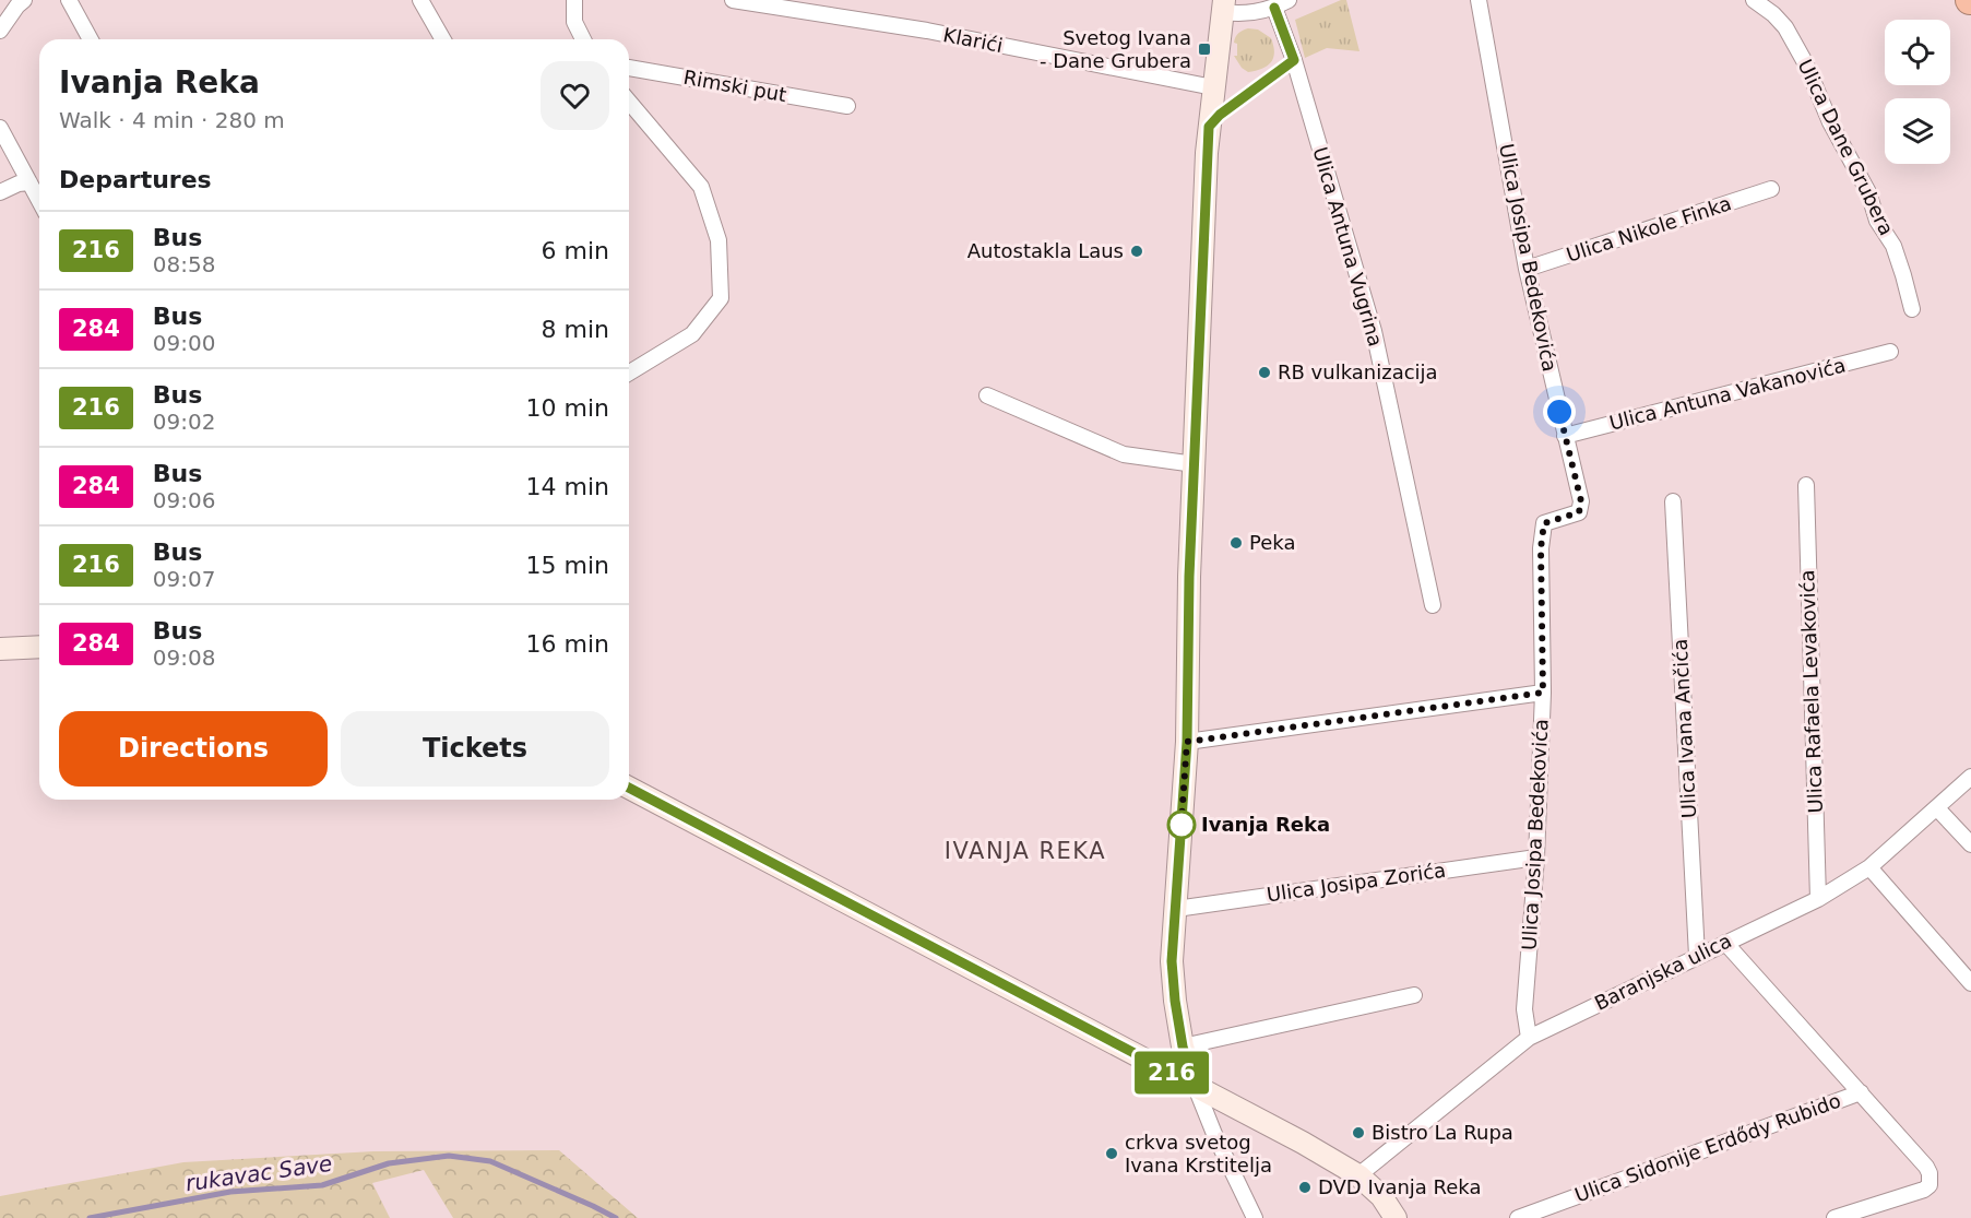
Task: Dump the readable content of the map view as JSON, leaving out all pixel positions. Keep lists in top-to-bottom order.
{
  "streets": {
    "street": [
      "Klarići",
      "Rimski put",
      "Ulica Dane Grubera",
      "Ulica Nikole Finka",
      "Ulica Antuna Vugrina",
      "Ulica Josipa Bedekovića",
      "Ulica Antuna Vakanovića",
      "Ulica Rafaela Levakovića",
      "Ulica Ivana Ančića",
      "Ulica Josipa Zorića",
      "Baranjska ulica",
      "Ulica Sidonije Erdődy Rubido"
    ]
  },
  "crossings": [
    ["Ulica Nikole Finka", "Ulica Josipa Bedekovića"],
    ["Ulica Josipa Bedekovića", "Ulica Antuna Vakanovića"],
    ["Ulica Josipa Bedekovića", "Ulica Josipa Zorića"],
    ["Ulica Josipa Bedekovića", "Baranjska ulica"],
    ["Ulica Rafaela Levakovića", "Baranjska ulica"],
    ["Ulica Ivana Ančića", "Baranjska ulica"]
  ],
  "districts": ["IVANJA REKA"],
  "water": ["rukavac Save"],
  "places": {
    "transit": ["Svetog Ivana - Dane Grubera"],
    "other": [
      "Autostakla Laus",
      "RB vulkanizacija",
      "Peka",
      "Ivanja Reka",
      "Bistro La Rupa",
      "crkva svetog Ivana Krstitelja",
      "DVD Ivanja Reka"
    ]
  },
  "lines": ["bus line 216"],
  "page": {
    "on_map": "216",
    "heading": [
      ["Ivanja Reka", "Walk · 4 min · 280 m"],
      "Departures"
    ],
    "list": [
      {
        "mark": "216",
        "name": "Bus",
        "note": "08:58",
        "value": "6 min"
      },
      {
        "mark": "284",
        "name": "Bus",
        "note": "09:00",
        "value": "8 min"
      },
      {
        "mark": "216",
        "name": "Bus",
        "note": "09:02",
        "value": "10 min"
      },
      {
        "mark": "284",
        "name": "Bus",
        "note": "09:06",
        "value": "14 min"
      },
      {
        "mark": "216",
        "name": "Bus",
        "note": "09:07",
        "value": "15 min"
      },
      {
        "mark": "284",
        "name": "Bus",
        "note": "09:08",
        "value": "16 min"
      }
    ],
    "buttons": ["Directions", "Tickets"]
  }
}
